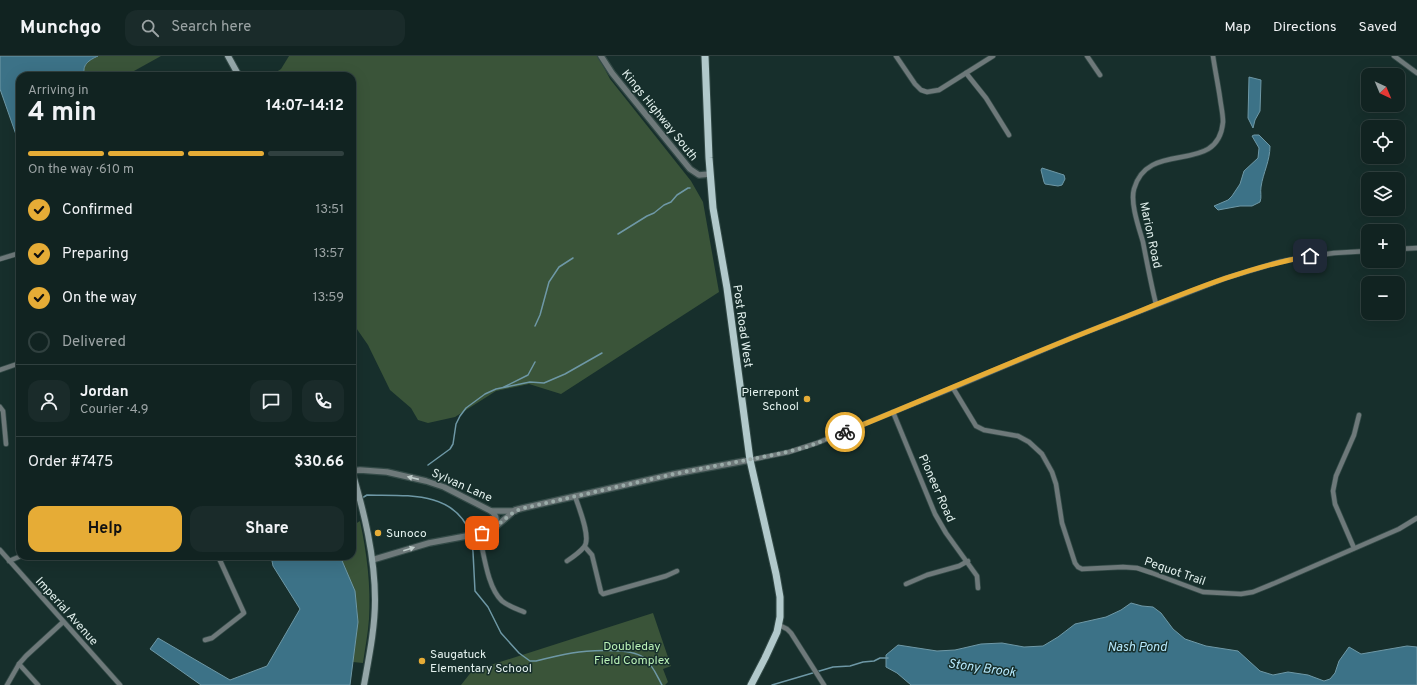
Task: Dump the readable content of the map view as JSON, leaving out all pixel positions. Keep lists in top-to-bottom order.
{
  "streets": {
    "main road": ["Post Road West"],
    "street": [
      "Kings Highway South",
      "Marion Road",
      "Sylvan Lane",
      "Pioneer Road",
      "Pequot Trail",
      "Imperial Avenue"
    ]
  },
  "crossings": [
    ["Kings Highway South", "Post Road West"],
    ["Post Road West", "Sylvan Lane"]
  ],
  "water": ["Nash Pond", "Stony Brook"],
  "parks": ["Doubleday Field Complex"],
  "places": ["Pierrepont School", "Sunoco", "Saugatuck Elementary School"],
  "north": "bottom right",
  "page": {
    "header": "Munchgo",
    "search": "Search here",
    "nav": ["Map", "Directions", "Saved"],
    "map_buttons": ["+", "−"],
    "heading": ["4 min", "Arriving in", "14:07–14:12"],
    "panel": [
      "Jordan",
      "Courier · 4.9",
      "Order #7475",
      "$30.66"
    ],
    "bar": "On the way · 610 m",
    "list": [
      ["Confirmed", "13:51"],
      ["Preparing", "13:57"],
      ["On the way", "13:59"],
      "Delivered"
    ],
    "buttons": ["Help", "Share"]
  }
}
